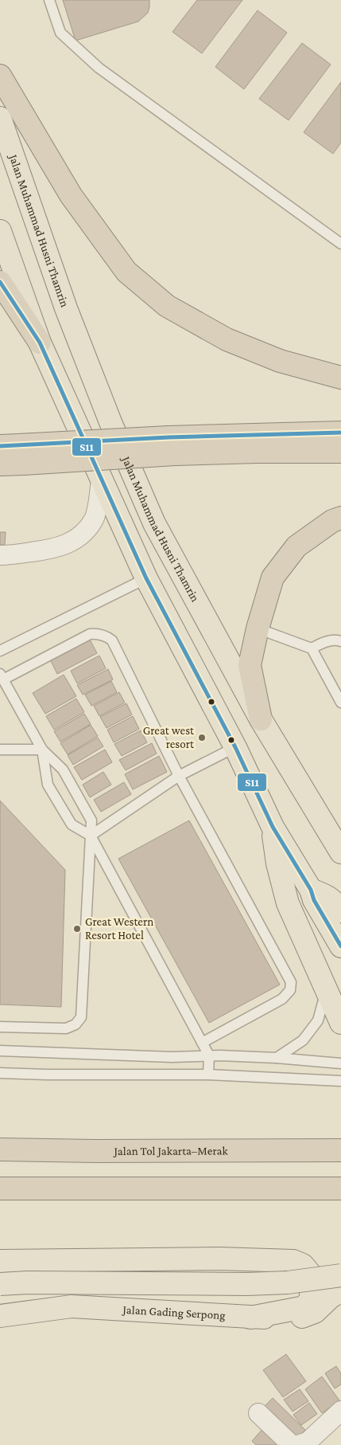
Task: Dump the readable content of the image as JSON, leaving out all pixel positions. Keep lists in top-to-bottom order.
{
  "streets": {
    "highway": ["Jalan Tol Jakarta–Merak"],
    "main road": ["Jalan Muhammad Husni Thamrin", "Jalan Gading Serpong"]
  },
  "places": ["Great west resort", "Great Western Resort Hotel"],
  "lines": ["transit line S11"]
}
